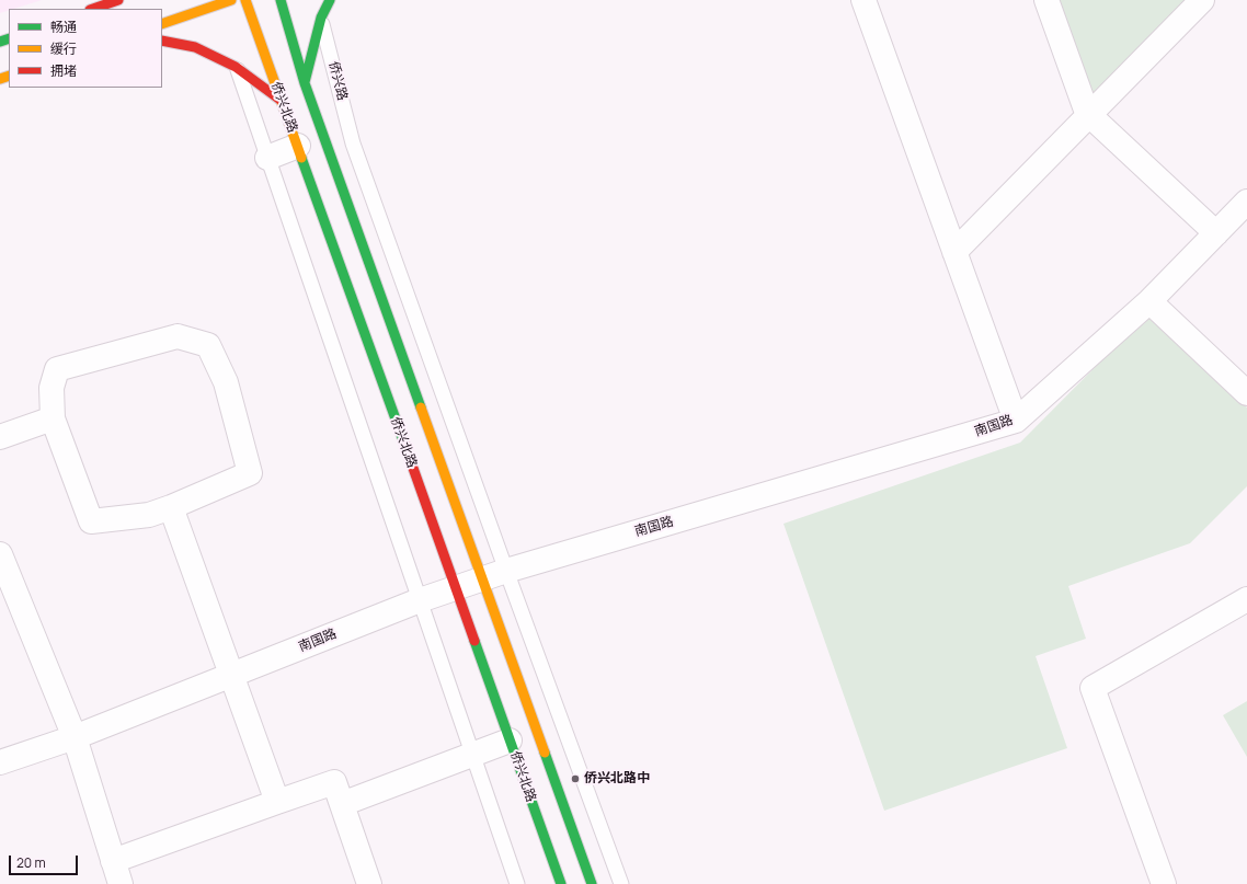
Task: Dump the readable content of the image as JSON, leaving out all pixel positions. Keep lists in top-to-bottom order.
{
  "streets": {
    "main road": ["侨兴北路"],
    "street": ["南国路"],
    "lane": ["侨兴路"]
  },
  "crossings": [
    ["侨兴路", "南国路"],
    ["侨兴北路", "南国路"]
  ],
  "places": ["侨兴北路中"],
  "legend": ["畅通", "缓行", "拥堵"],
  "scale_bar": "20 m"
}
